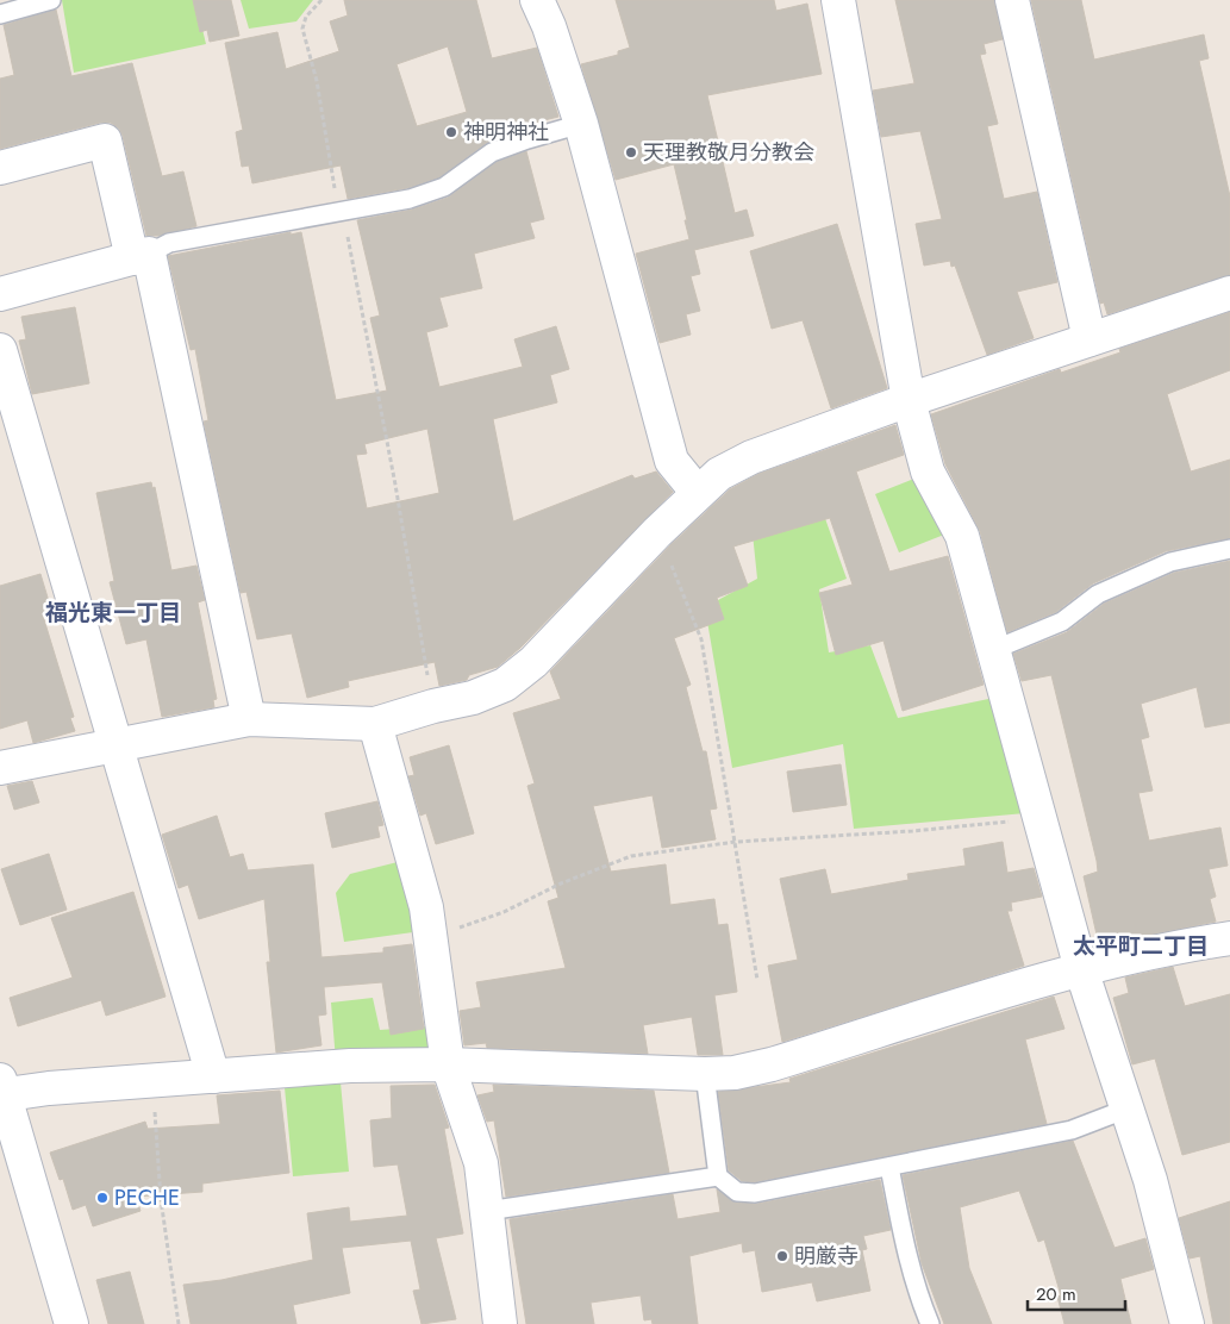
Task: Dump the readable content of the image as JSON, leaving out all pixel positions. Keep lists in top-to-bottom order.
{
  "districts": ["福光東一丁目", "太平町二丁目"],
  "places": [
    "神明神社",
    "天理教敬月分教会",
    "PECHE",
    "明厳寺"
  ],
  "scale_bar": "20 m"
}
